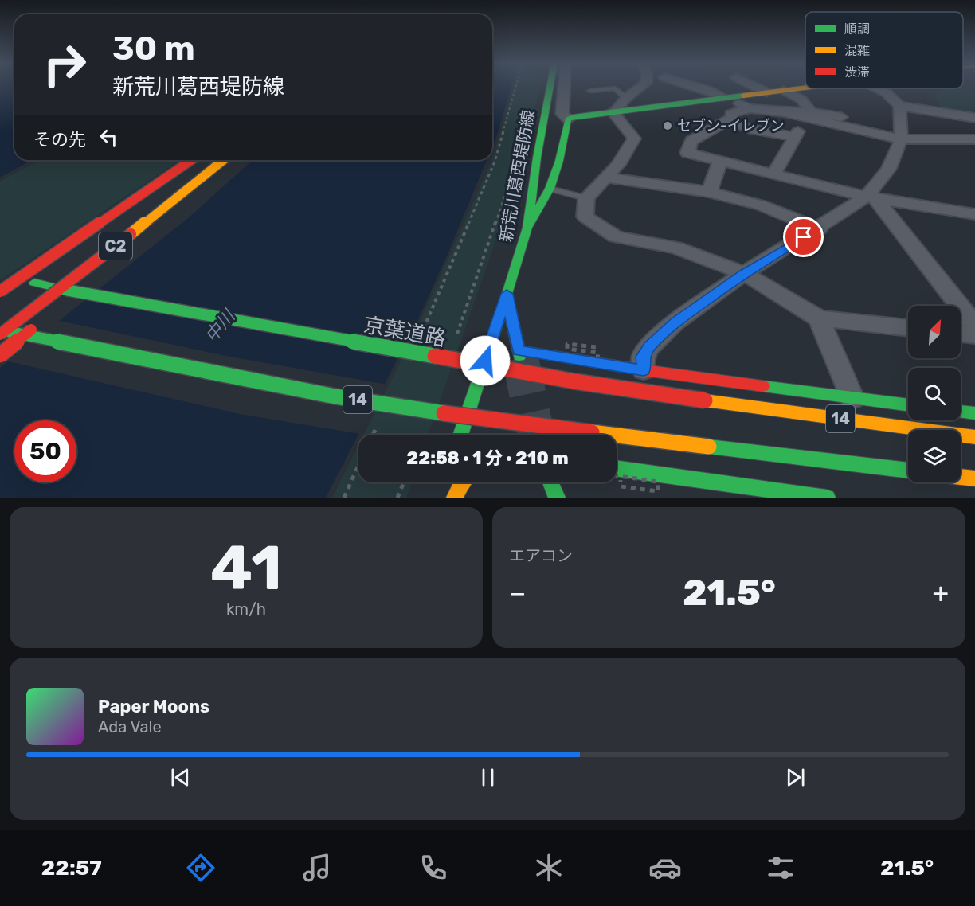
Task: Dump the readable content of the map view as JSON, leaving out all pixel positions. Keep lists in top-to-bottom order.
{
  "streets": {
    "main road": [
      "新荒川葛西堤防線",
      "C2",
      "京葉道路",
      "14"
    ]
  },
  "crossings": [
    ["C2", "14"]
  ],
  "water": ["中川"],
  "places": ["セブン-イレブン"],
  "legend": ["順調", "混雑", "渋滞"],
  "north": "top right",
  "page": {
    "turn": ["30 m", "新荒川葛西堤防線"],
    "then": "その先",
    "limit": "50",
    "trip": "22:58 · 1 分 · 210 m",
    "tile": [
      ["41", "km/h"],
      "エアコン"
    ],
    "heat": ["−", "21.5°", "+"],
    "song": ["Paper Moons", "Ada Vale"],
    "tabs": ["22:57", "21.5°"]
  }
}
